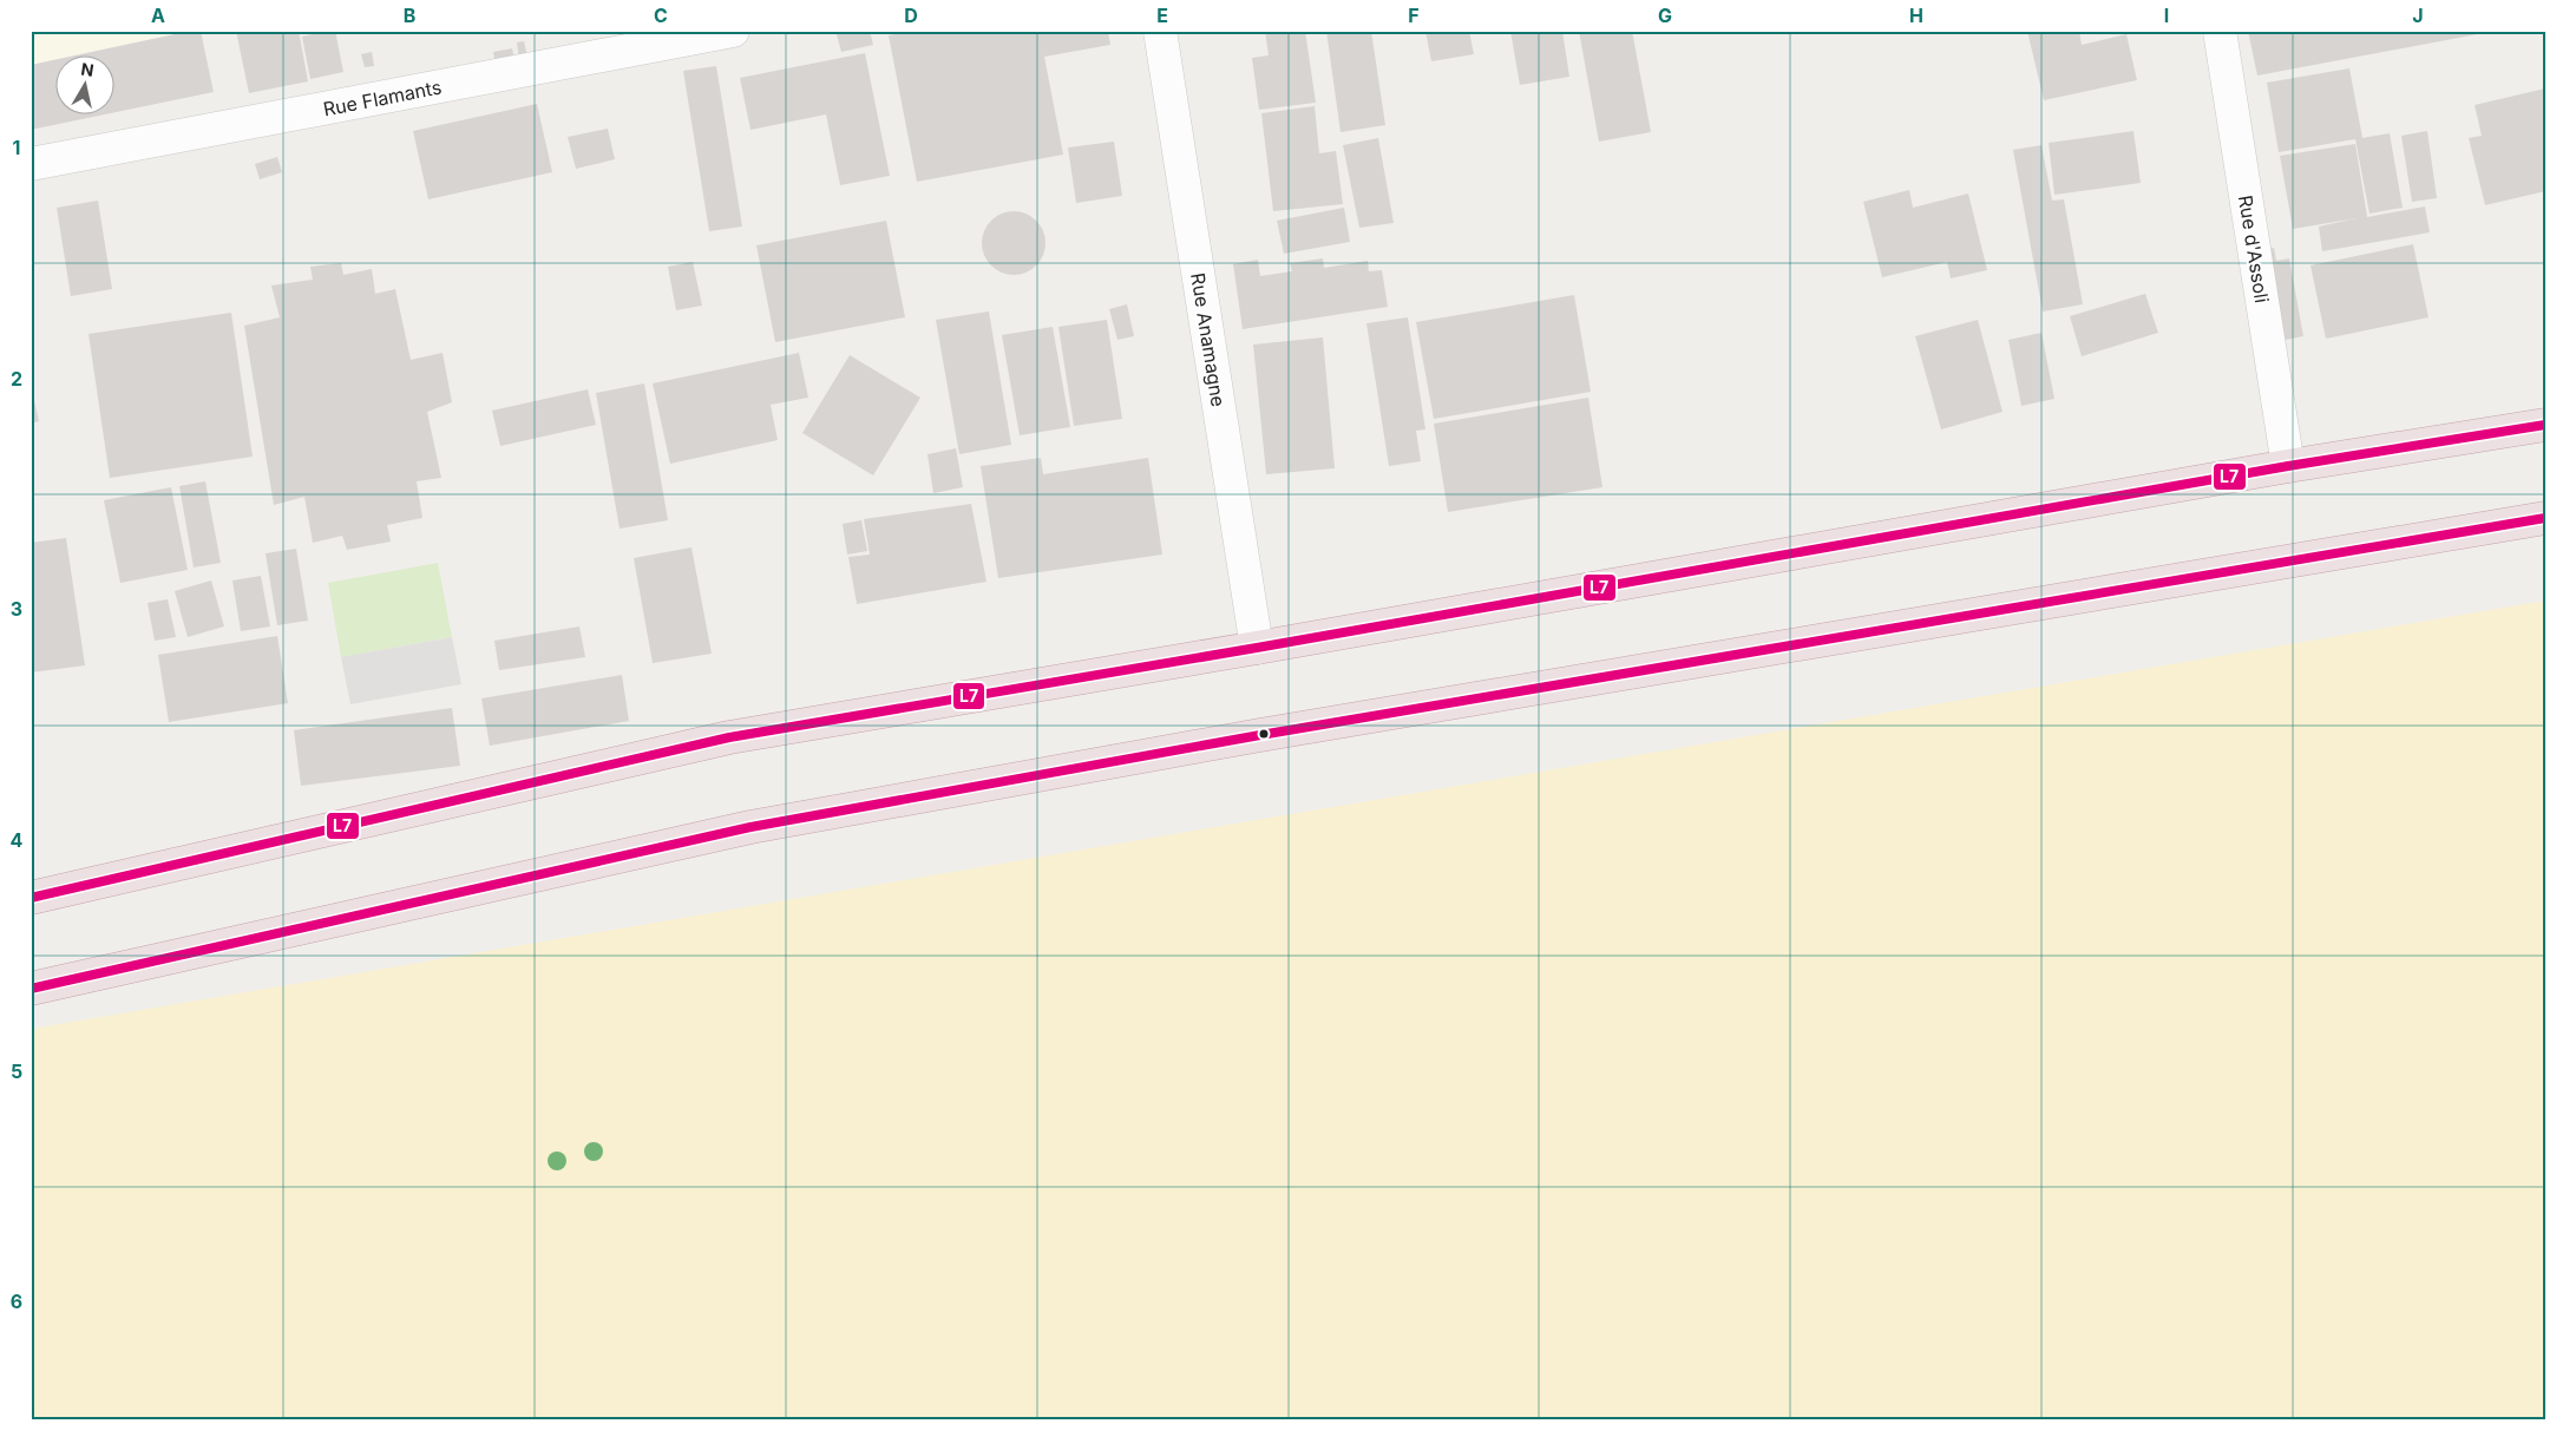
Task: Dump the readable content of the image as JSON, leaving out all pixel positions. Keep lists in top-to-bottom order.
{
  "streets": {
    "street": ["Rue Flamants", "Rue d'Assoli", "Rue Anamagne"]
  },
  "lines": ["transit line L7"],
  "north": "top",
  "grid": {
    "columns": [
      "A",
      "B",
      "C",
      "D",
      "E",
      "F",
      "G",
      "H",
      "I",
      "J"
    ],
    "rows": [
      "1",
      "2",
      "3",
      "4",
      "5",
      "6"
    ]
  }
}
